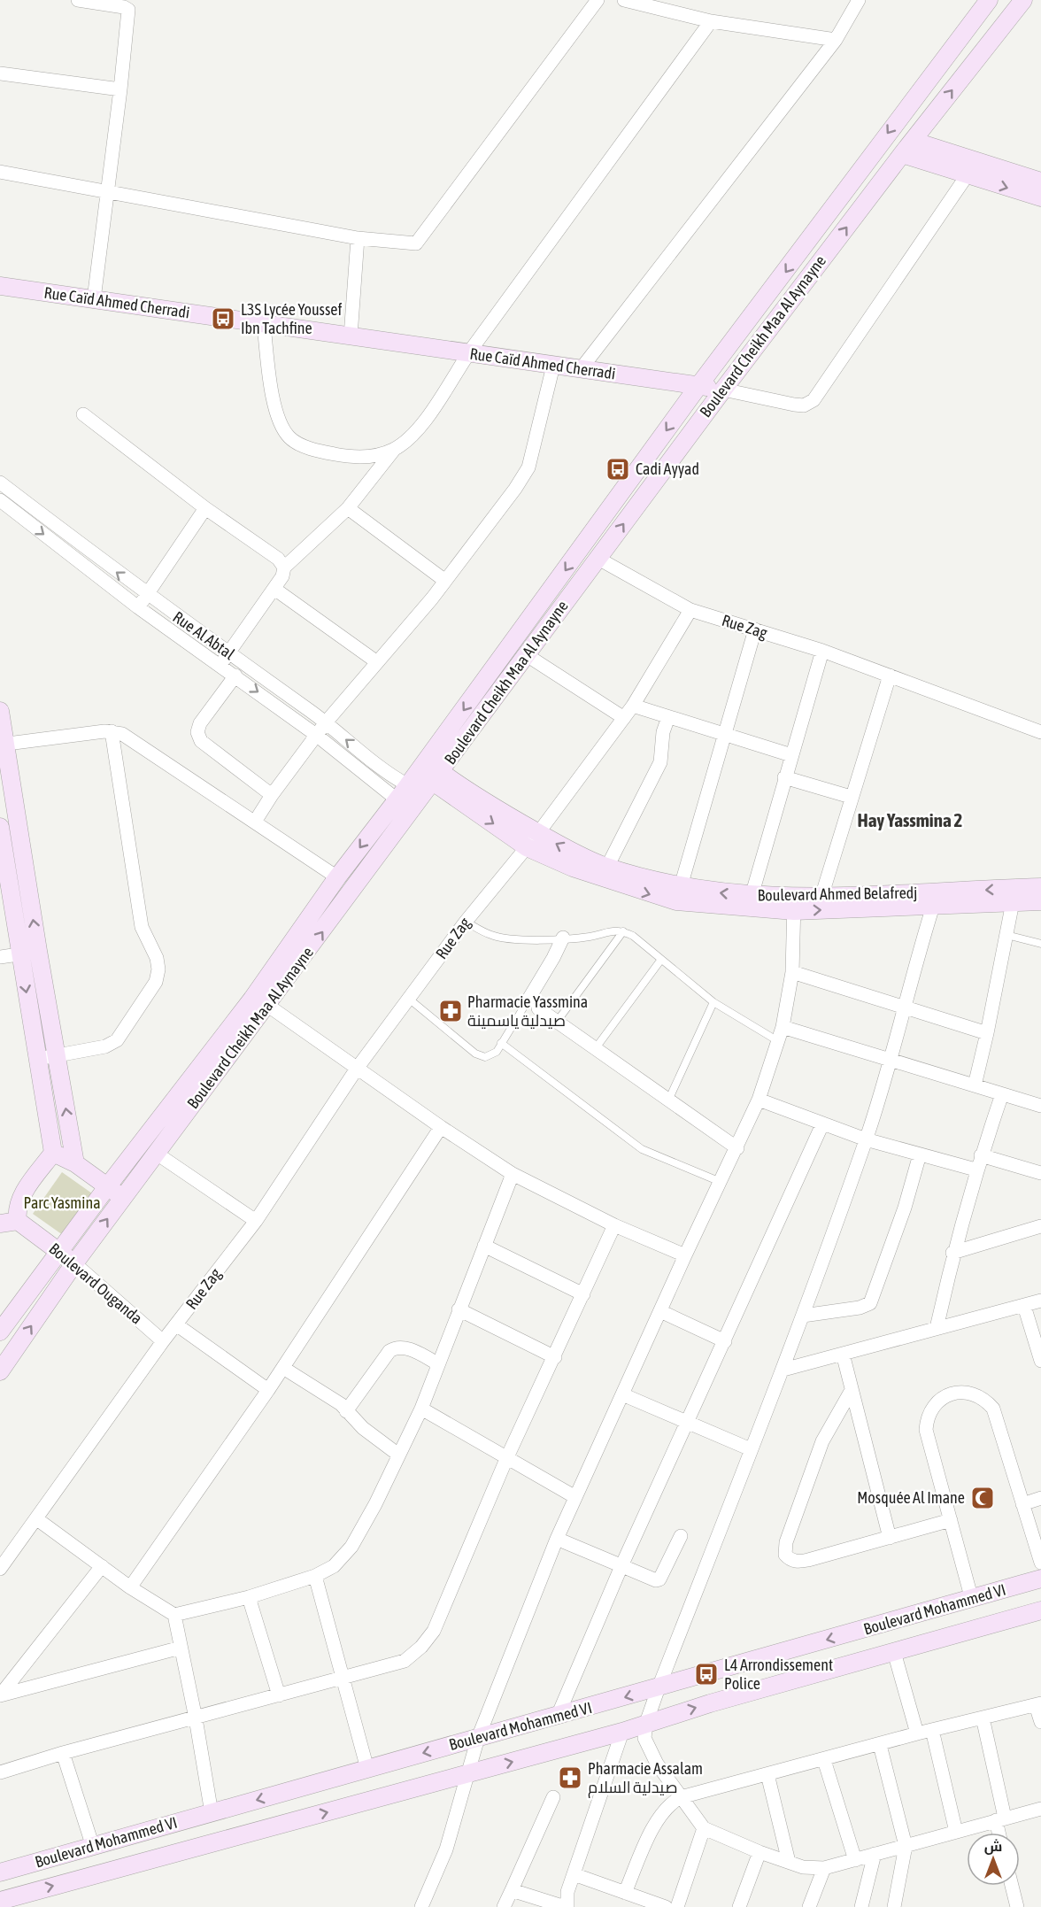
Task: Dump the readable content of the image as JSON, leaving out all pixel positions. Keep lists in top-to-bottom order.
{
  "streets": {
    "street": [
      "Rue Caïd Ahmed Cherradi",
      "Boulevard Cheikh Maa Al Aynayne",
      "Rue Zag",
      "Rue Al Abtal",
      "Boulevard Ahmed Belafredj",
      "Boulevard Ouganda",
      "Boulevard Mohammed VI"
    ]
  },
  "crossings": [
    ["Rue Caïd Ahmed Cherradi", "Boulevard Cheikh Maa Al Aynayne"],
    ["Boulevard Cheikh Maa Al Aynayne", "Rue Al Abtal"],
    ["Boulevard Cheikh Maa Al Aynayne", "Boulevard Ahmed Belafredj"],
    ["Boulevard Cheikh Maa Al Aynayne", "Boulevard Ouganda"],
    ["Rue Zag", "Boulevard Ahmed Belafredj"],
    ["Rue Zag", "Boulevard Ouganda"]
  ],
  "districts": ["Hay Yassmina 2"],
  "parks": ["Parc Yasmina"],
  "places": {
    "bus stop": ["L3S Lycée Youssef Ibn Tachfine", "Cadi Ayyad", "L4 Arrondissement Police"],
    "pharmacy": ["Pharmacie Yassmina صيدلية ياسمينة", "Pharmacie Assalam صيدلية السلام"],
    "mosque": ["Mosquée Al Imane"]
  },
  "north": "top"
}
